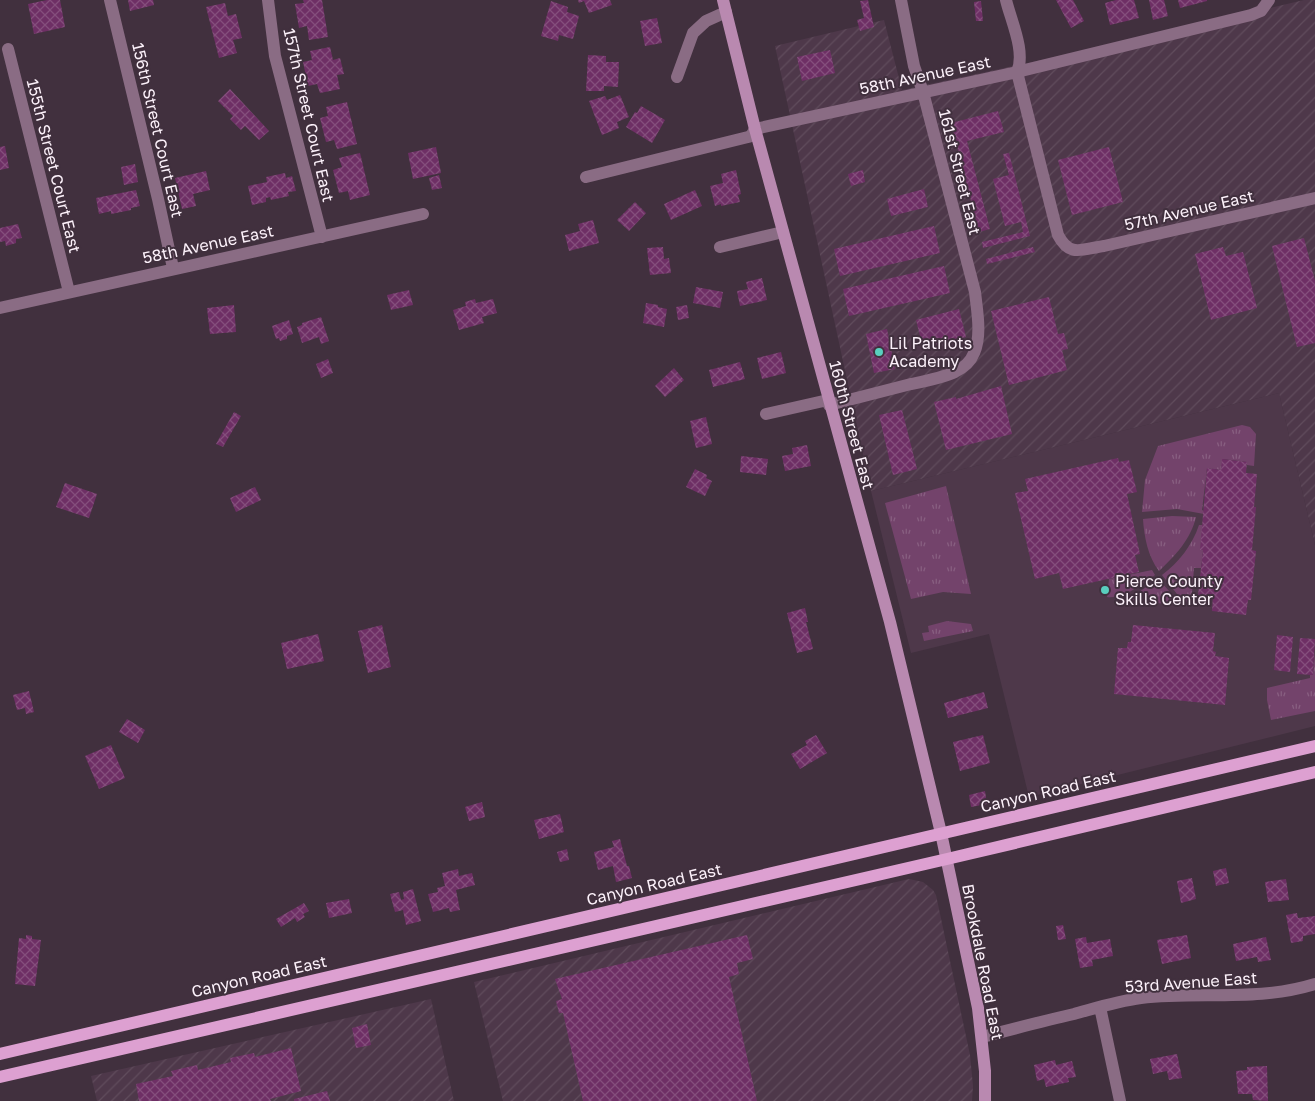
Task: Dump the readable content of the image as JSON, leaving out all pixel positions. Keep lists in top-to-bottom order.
{
  "streets": {
    "main road": ["160th Street East", "Canyon Road East", "Brookdale Road East"],
    "street": [
      "58th Avenue East",
      "157th Street Court East",
      "156th Street Court East",
      "155th Street Court East",
      "161st Street East",
      "57th Avenue East",
      "53rd Avenue East"
    ]
  },
  "crossings": [
    ["58th Avenue East", "157th Street Court East"],
    ["58th Avenue East", "156th Street Court East"],
    ["58th Avenue East", "155th Street Court East"],
    ["58th Avenue East", "161st Street East"],
    ["58th Avenue East", "57th Avenue East"],
    ["58th Avenue East", "160th Street East"],
    ["161st Street East", "160th Street East"],
    ["160th Street East", "Canyon Road East"],
    ["160th Street East", "Brookdale Road East"],
    ["Brookdale Road East", "53rd Avenue East"]
  ],
  "places": ["Lil Patriots Academy", "Pierce County Skills Center"]
}
